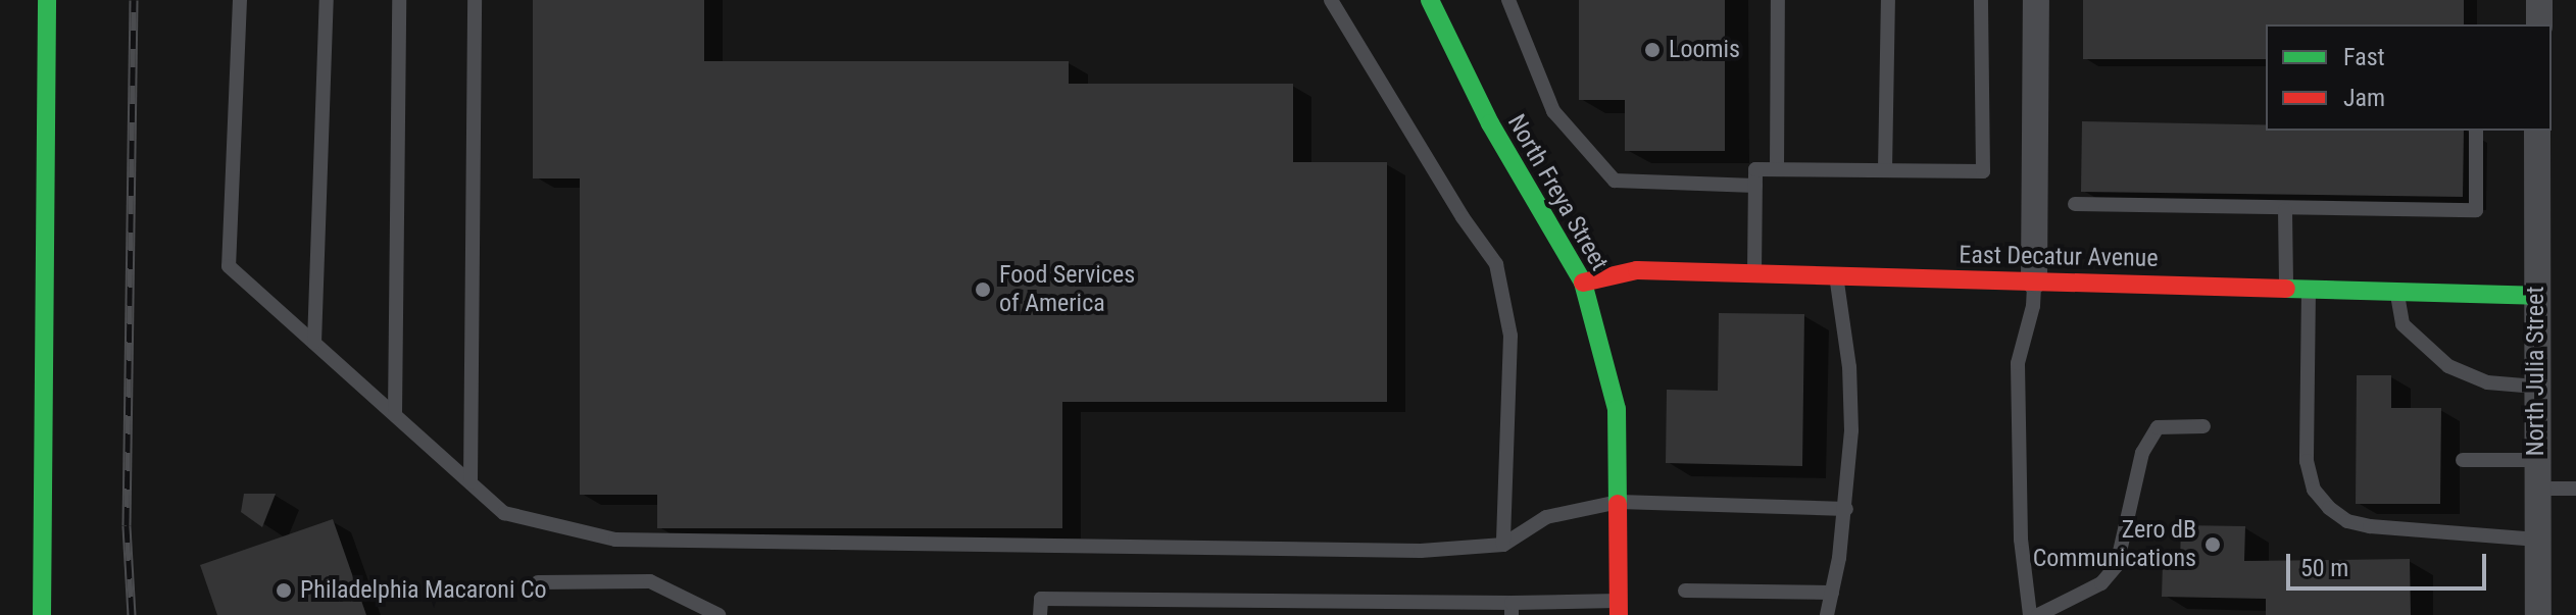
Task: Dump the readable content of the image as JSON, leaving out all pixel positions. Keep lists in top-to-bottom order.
{
  "streets": {
    "main road": ["North Freya Street", "East Decatur Avenue"],
    "street": ["North Julia Street"]
  },
  "crossings": [
    ["North Freya Street", "East Decatur Avenue"],
    ["East Decatur Avenue", "North Julia Street"]
  ],
  "places": [
    "Loomis",
    "Food Services of America",
    "Zero dB Communications",
    "Philadelphia Macaroni Co"
  ],
  "legend": ["Fast", "Jam"],
  "scale_bar": "50 m"
}
